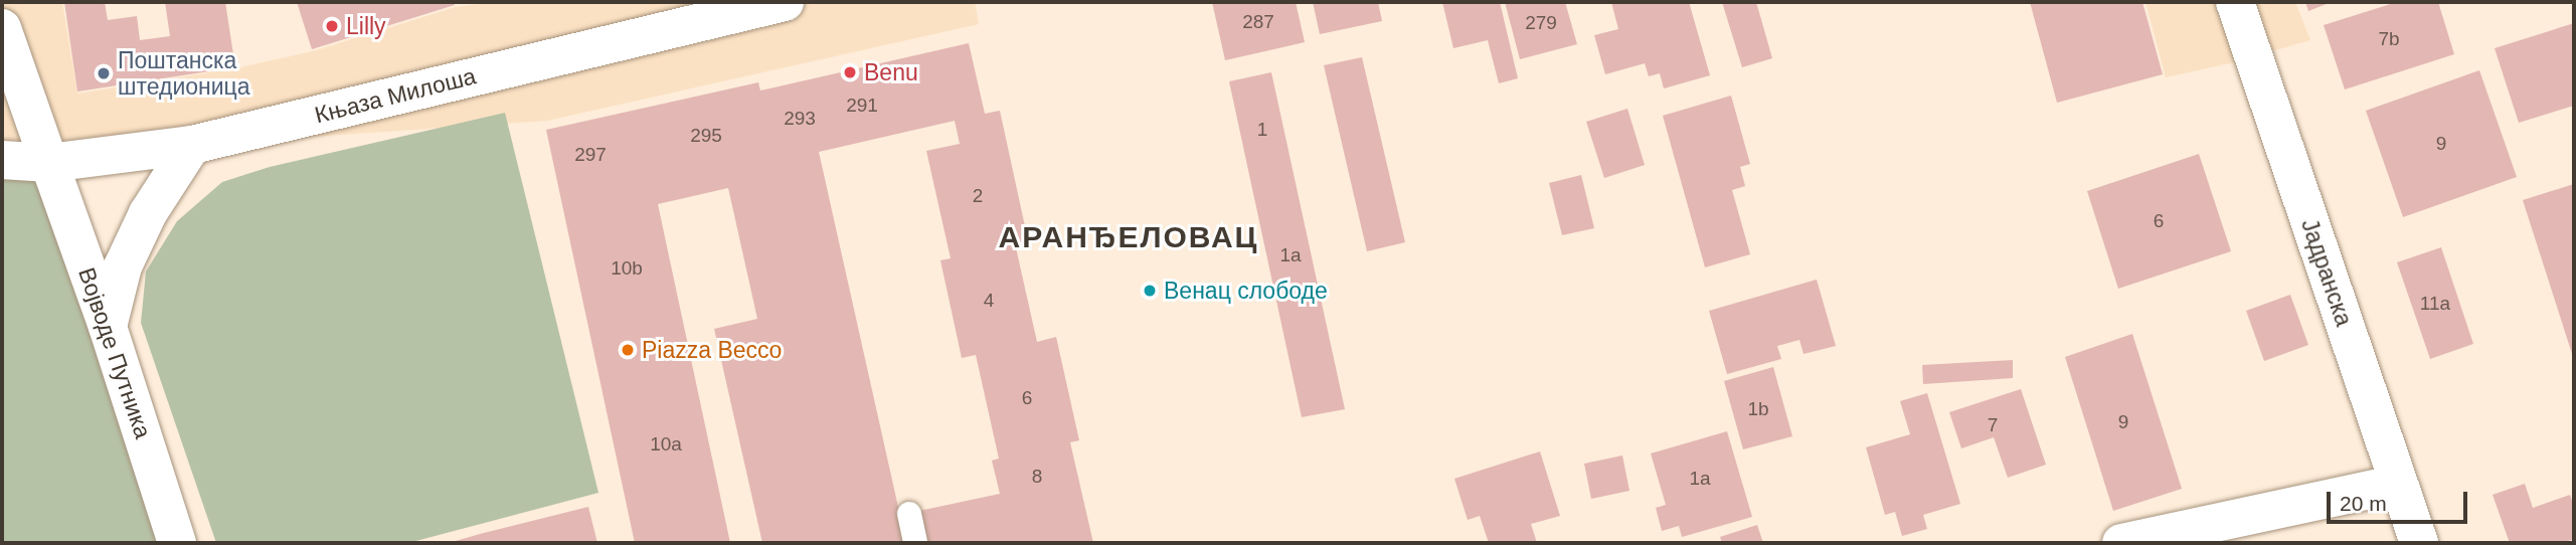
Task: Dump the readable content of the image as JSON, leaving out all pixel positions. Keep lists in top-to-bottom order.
{
  "streets": {
    "street": ["Књаза Милоша", "Јадранска", "Војводе Путника"]
  },
  "crossings": [
    ["Књаза Милоша", "Војводе Путника"]
  ],
  "districts": ["АРАНЂЕЛОВАЦ"],
  "places": [
    "Lilly",
    "Benu",
    "Поштанска штедионица",
    "Венац слободе",
    "Piazza Becco"
  ],
  "house_numbers": [
    "287",
    "279",
    "7b",
    "291",
    "293",
    "1",
    "295",
    "9",
    "297",
    "2",
    "6",
    "1a",
    "10b",
    "4",
    "11a",
    "6",
    "1b",
    "9",
    "7",
    "10a",
    "8",
    "1a"
  ],
  "scale_bar": "20 m"
}
